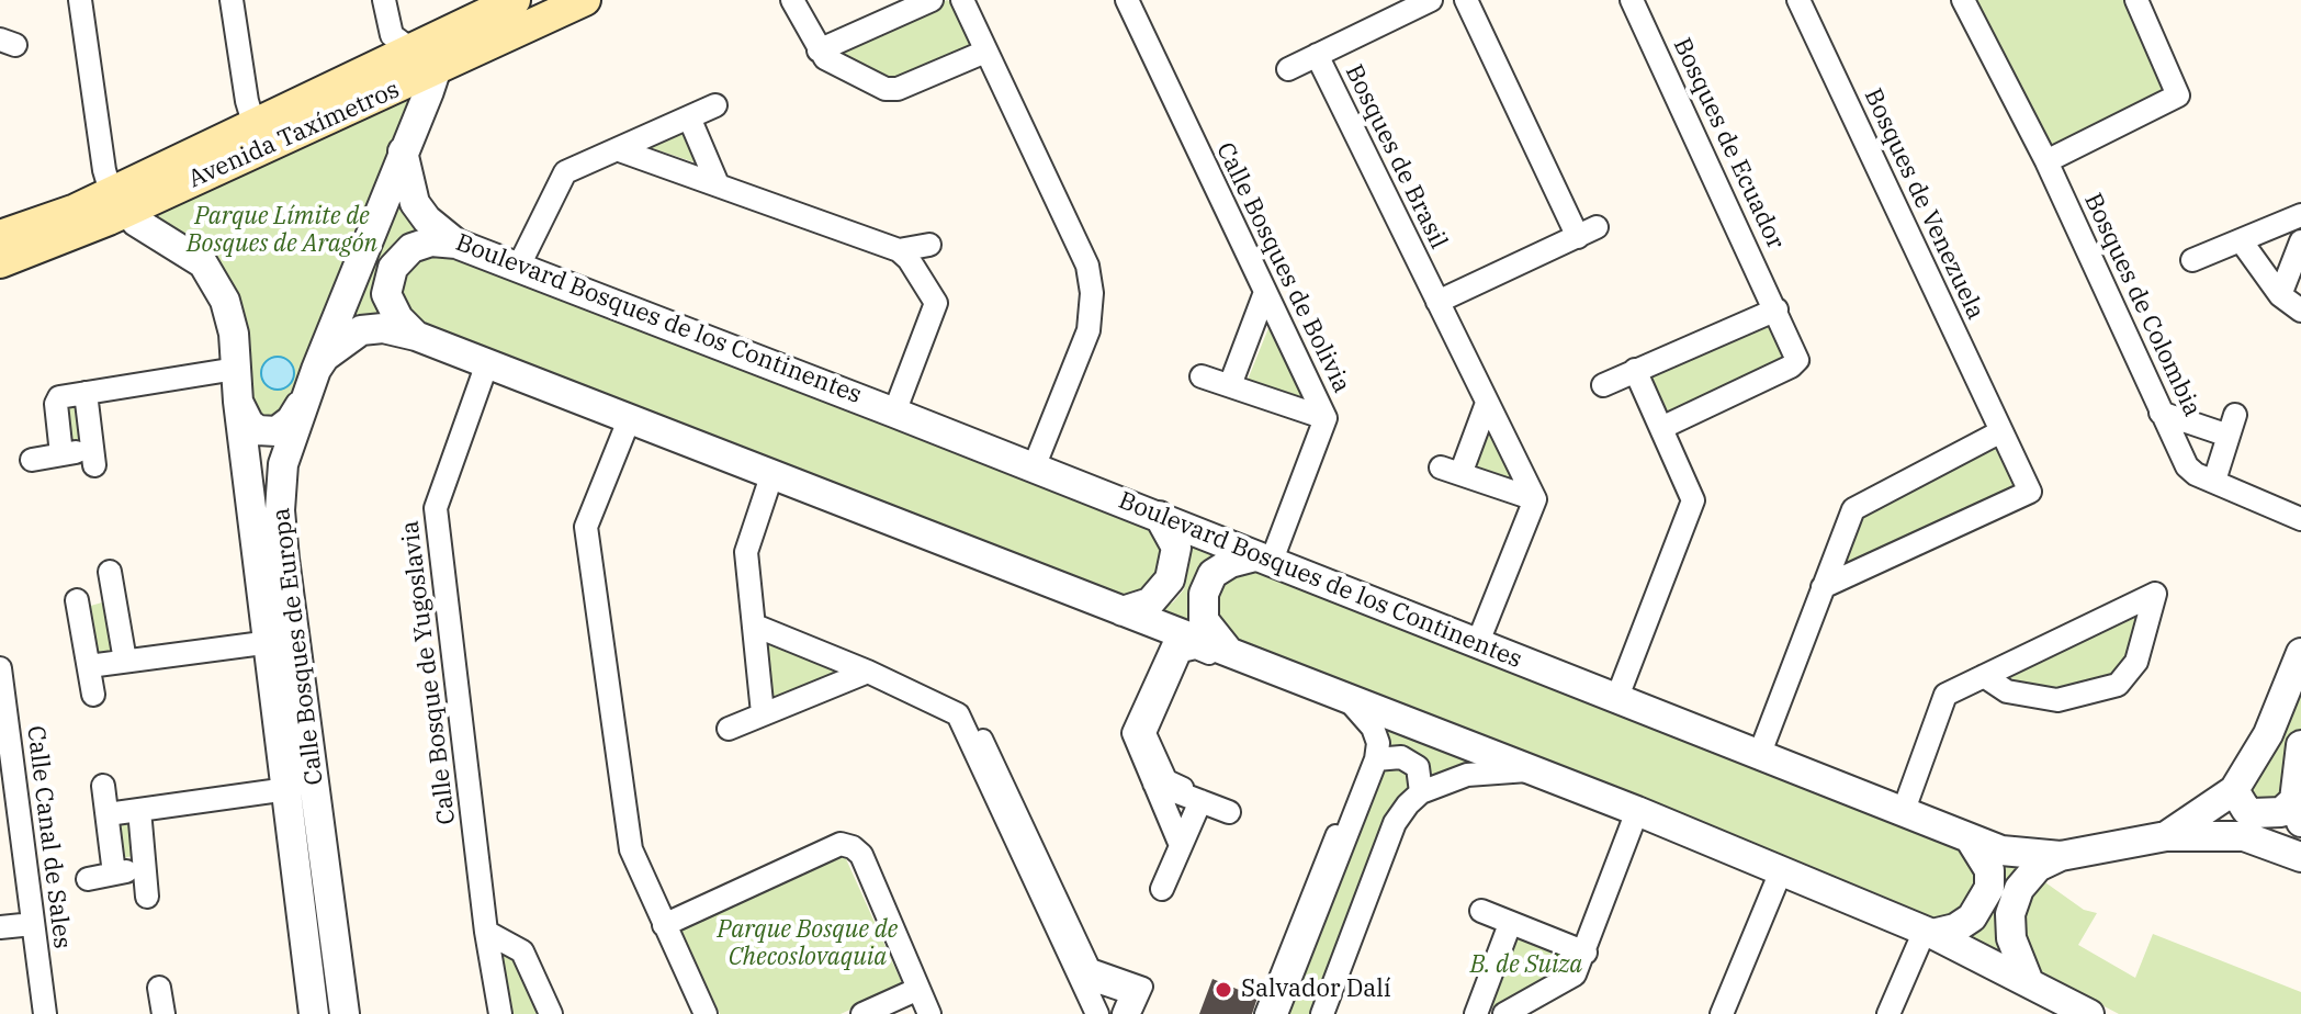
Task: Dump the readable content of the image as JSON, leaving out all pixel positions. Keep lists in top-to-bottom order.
{
  "streets": {
    "main road": ["Avenida Taxímetros"],
    "street": [
      "Bosques de Ecuador",
      "Bosques de Brasil",
      "Bosques de Venezuela",
      "Calle Bosques de Bolivia",
      "Bosques de Colombia",
      "Boulevard Bosques de los Continentes",
      "Calle Bosques de Europa",
      "Calle Bosque de Yugoslavia",
      "Calle Canal de Sales"
    ]
  },
  "crossings": [
    ["Avenida Taxímetros", "Calle Bosques de Europa"],
    ["Calle Bosques de Bolivia", "Boulevard Bosques de los Continentes"],
    ["Boulevard Bosques de los Continentes", "Calle Bosques de Europa"]
  ],
  "parks": ["Parque Límite de Bosques de Aragón", "Parque Bosque de Checoslovaquia", "B. de Suiza"],
  "places": ["Salvador Dalí"]
}
